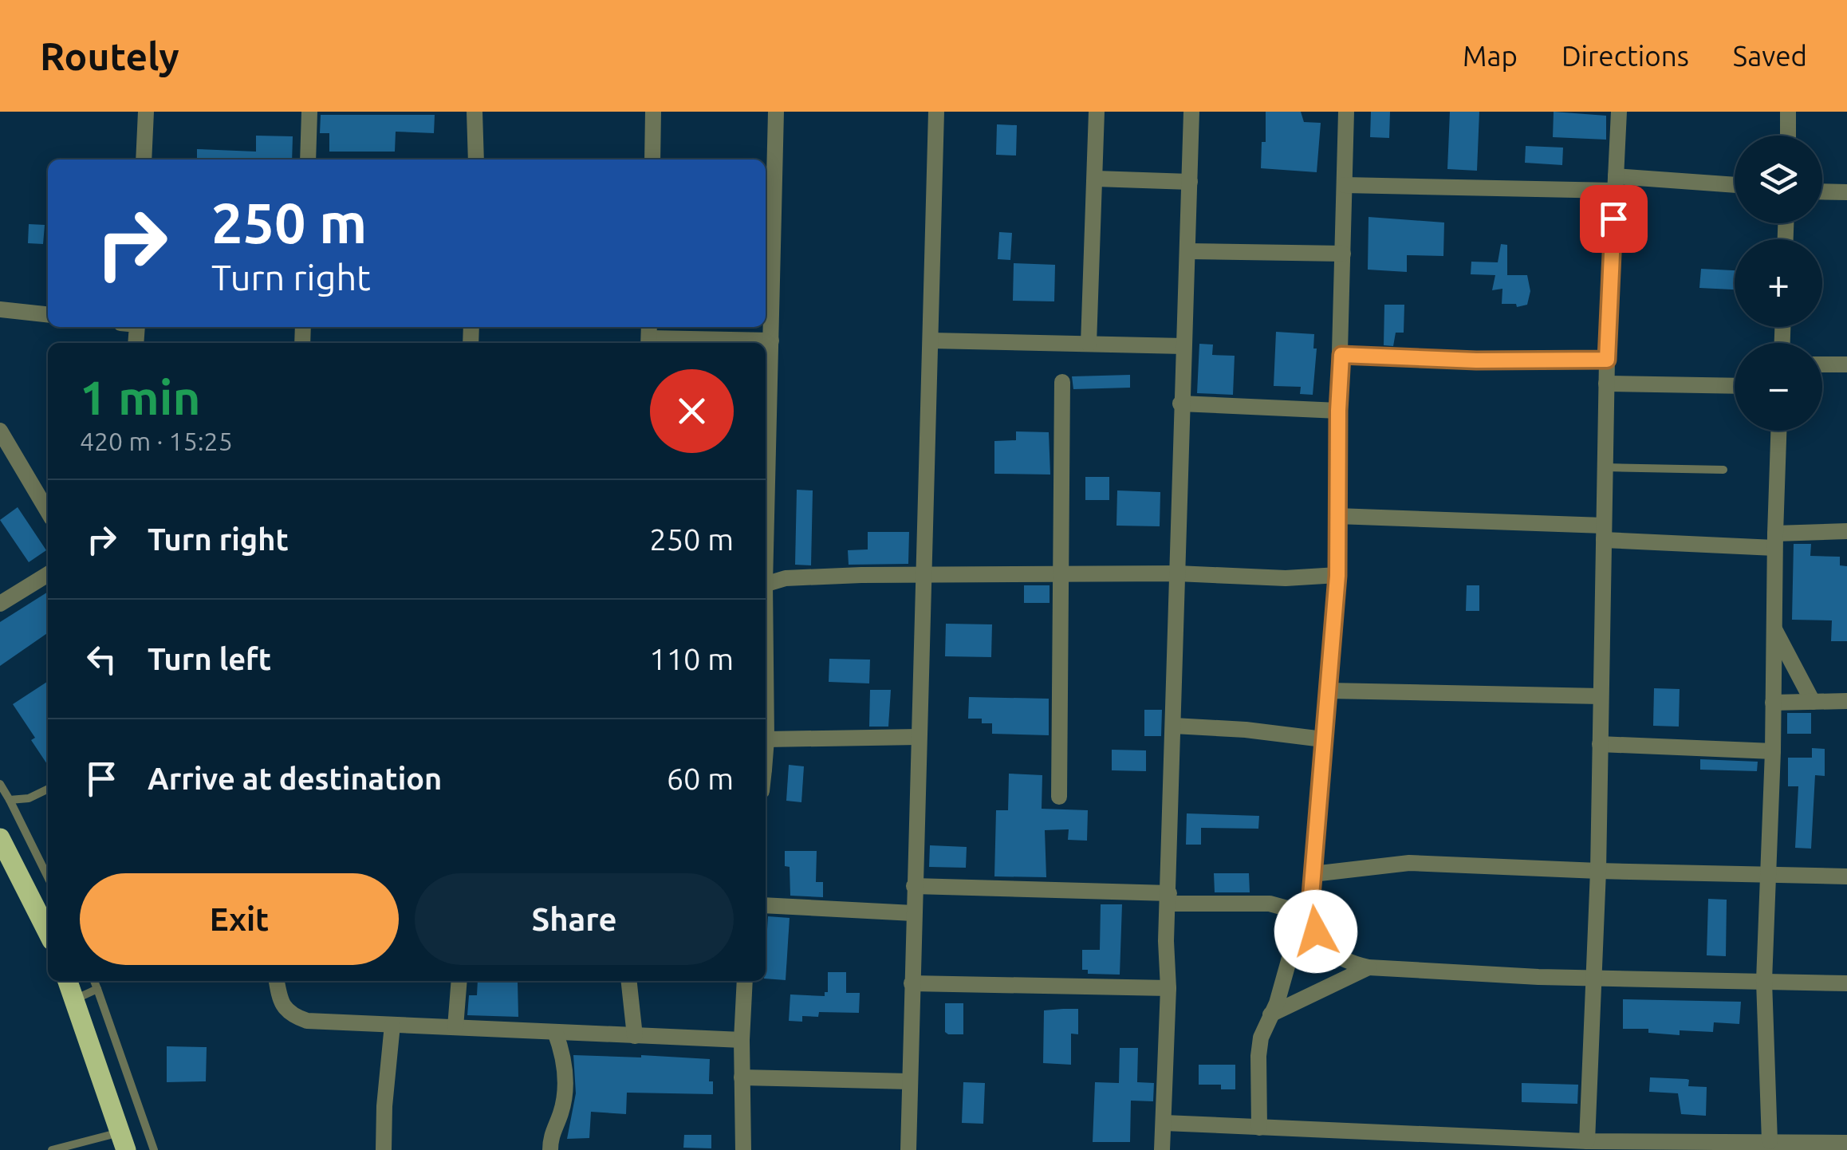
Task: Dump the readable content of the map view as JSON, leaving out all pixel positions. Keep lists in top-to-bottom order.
{
  "page": {
    "header": "Routely",
    "nav": ["Map", "Directions", "Saved"],
    "map_buttons": ["+", "−"],
    "turn": ["250 m", "Turn right"],
    "heading": ["1 min", "420 m · 15:25"],
    "list": [
      {
        "name": "Turn right",
        "value": "250 m"
      },
      {
        "name": "Turn left",
        "value": "110 m"
      },
      {
        "name": "Arrive at destination",
        "value": "60 m"
      }
    ],
    "buttons": ["Exit", "Share"]
  }
}
